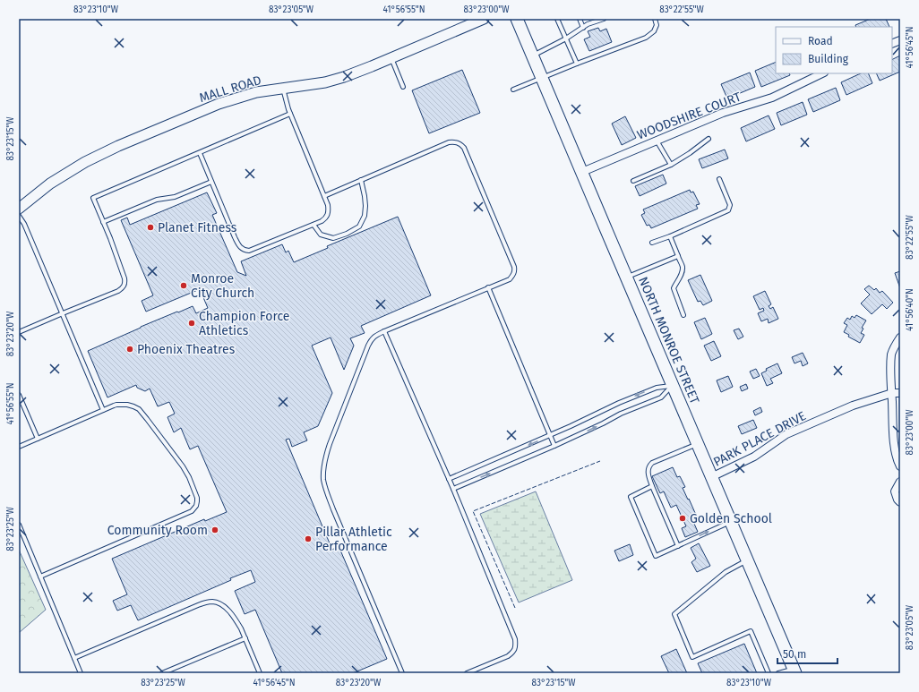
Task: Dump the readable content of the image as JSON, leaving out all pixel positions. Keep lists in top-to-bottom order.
{
  "streets": {
    "main road": ["NORTH MONROE STREET"],
    "street": ["MALL ROAD", "WOODSHIRE COURT", "PARK PLACE DRIVE"]
  },
  "crossings": [
    ["WOODSHIRE COURT", "NORTH MONROE STREET"],
    ["NORTH MONROE STREET", "PARK PLACE DRIVE"]
  ],
  "places": [
    "Planet Fitness",
    "Monroe City Church",
    "Champion Force Athletics",
    "Phoenix Theatres",
    "Golden School",
    "Community Room",
    "Pillar Athletic Performance"
  ],
  "legend": ["Road", "Building"],
  "scale_bar": "50 m",
  "coordinates": [
    "83°23'10\"W",
    "83°23'05\"W",
    "41°56'55\"N",
    "83°23'00\"W",
    "83°22'55\"W",
    "41°56'45\"N",
    "83°23'15\"W",
    "41°56'40\"N",
    "83°23'20\"W",
    "83°23'25\"W"
  ]
}
